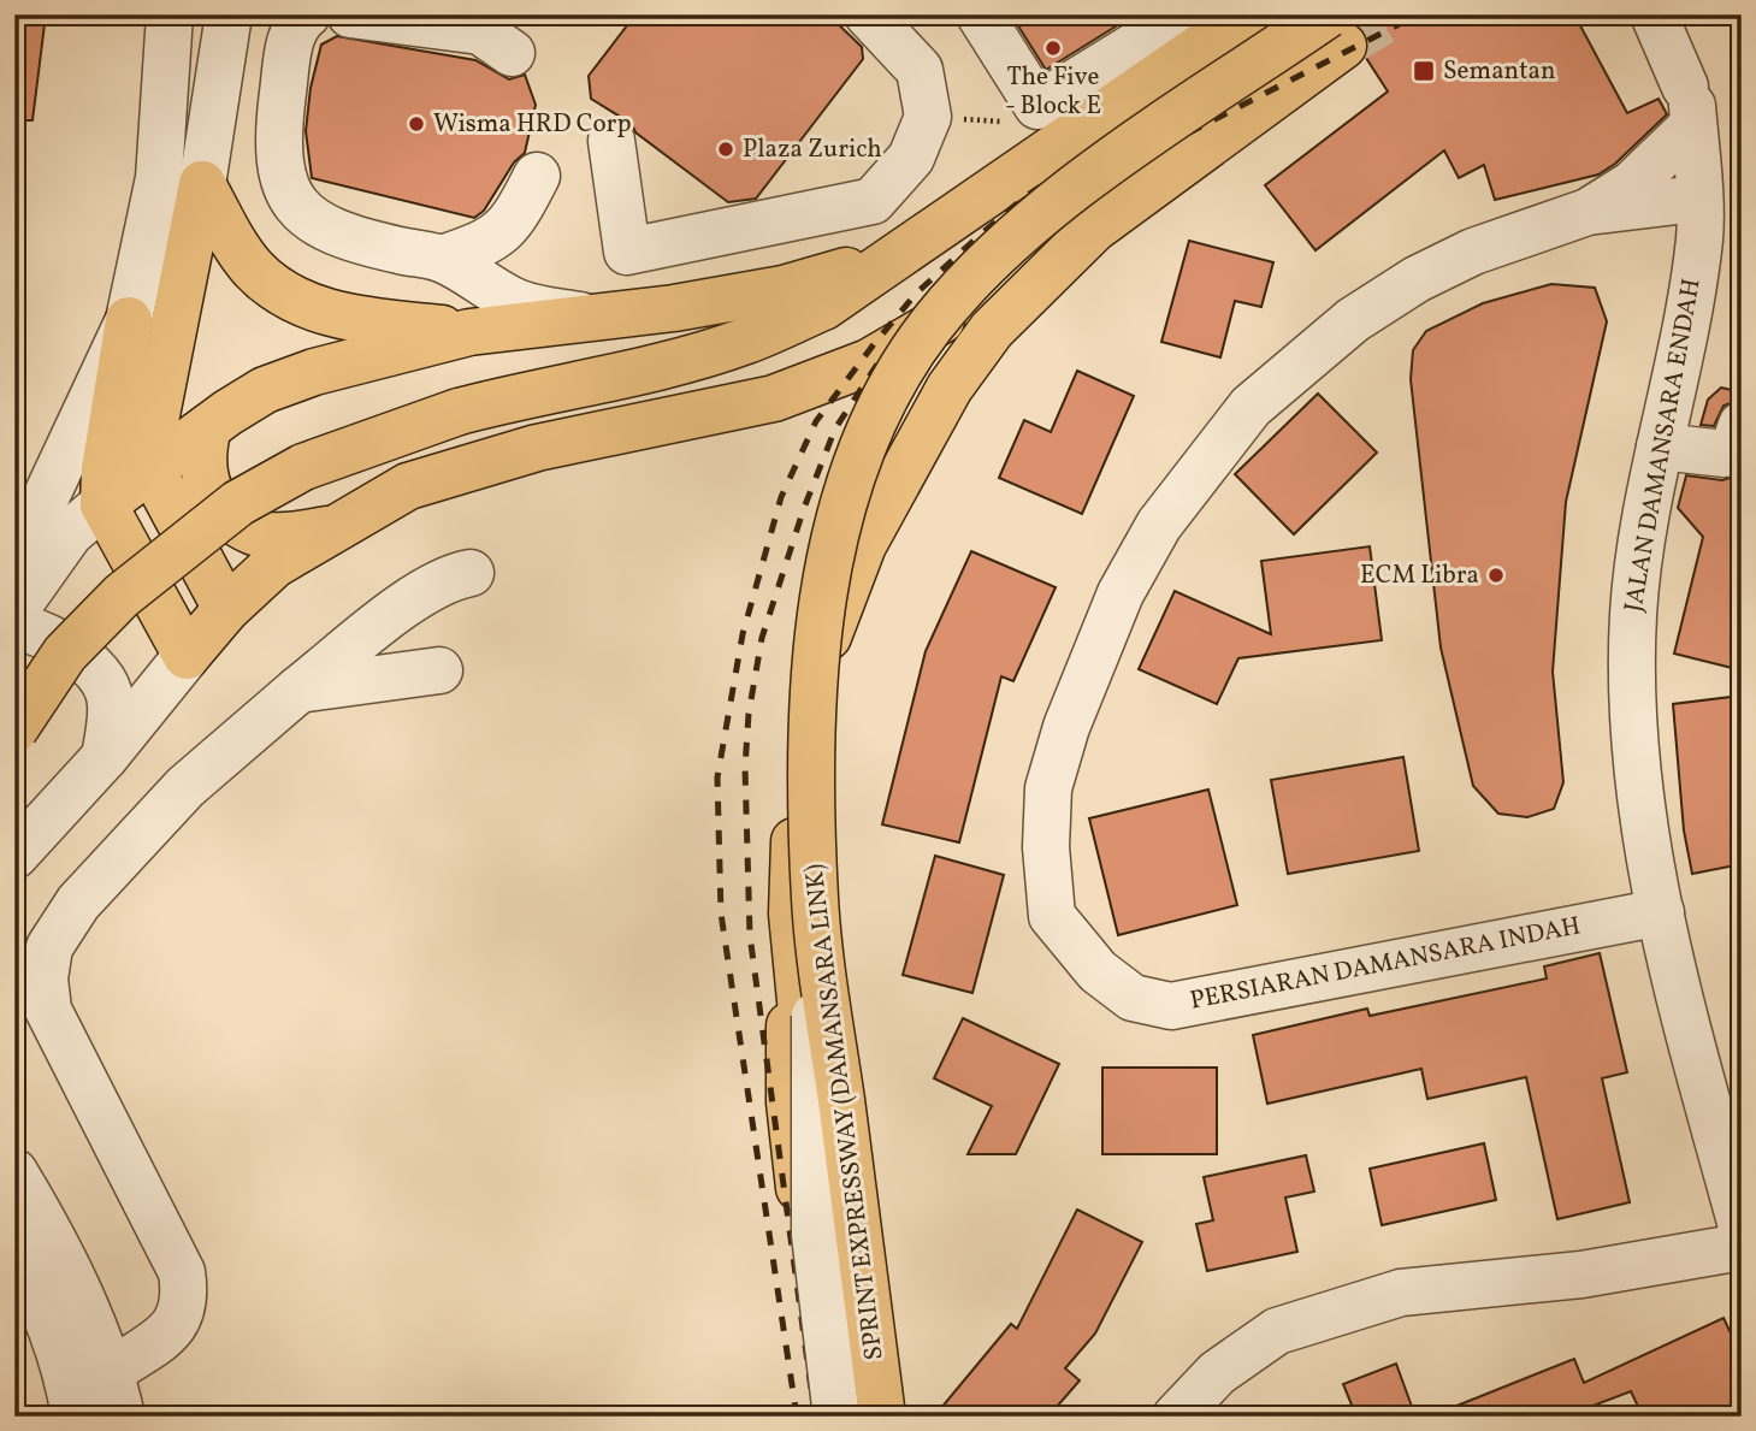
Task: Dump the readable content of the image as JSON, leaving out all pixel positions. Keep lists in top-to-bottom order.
{
  "streets": {
    "highway": ["SPRINT EXPRESSWAY (DAMANSARA LINK)"],
    "street": ["JALAN DAMANSARA ENDAH", "PERSIARAN DAMANSARA INDAH"]
  },
  "crossings": [
    ["JALAN DAMANSARA ENDAH", "PERSIARAN DAMANSARA INDAH"]
  ],
  "places": {
    "other": [
      "The Five - Block E",
      "Wisma HRD Corp",
      "Plaza Zurich",
      "ECM Libra"
    ],
    "transit": ["Semantan"]
  }
}
